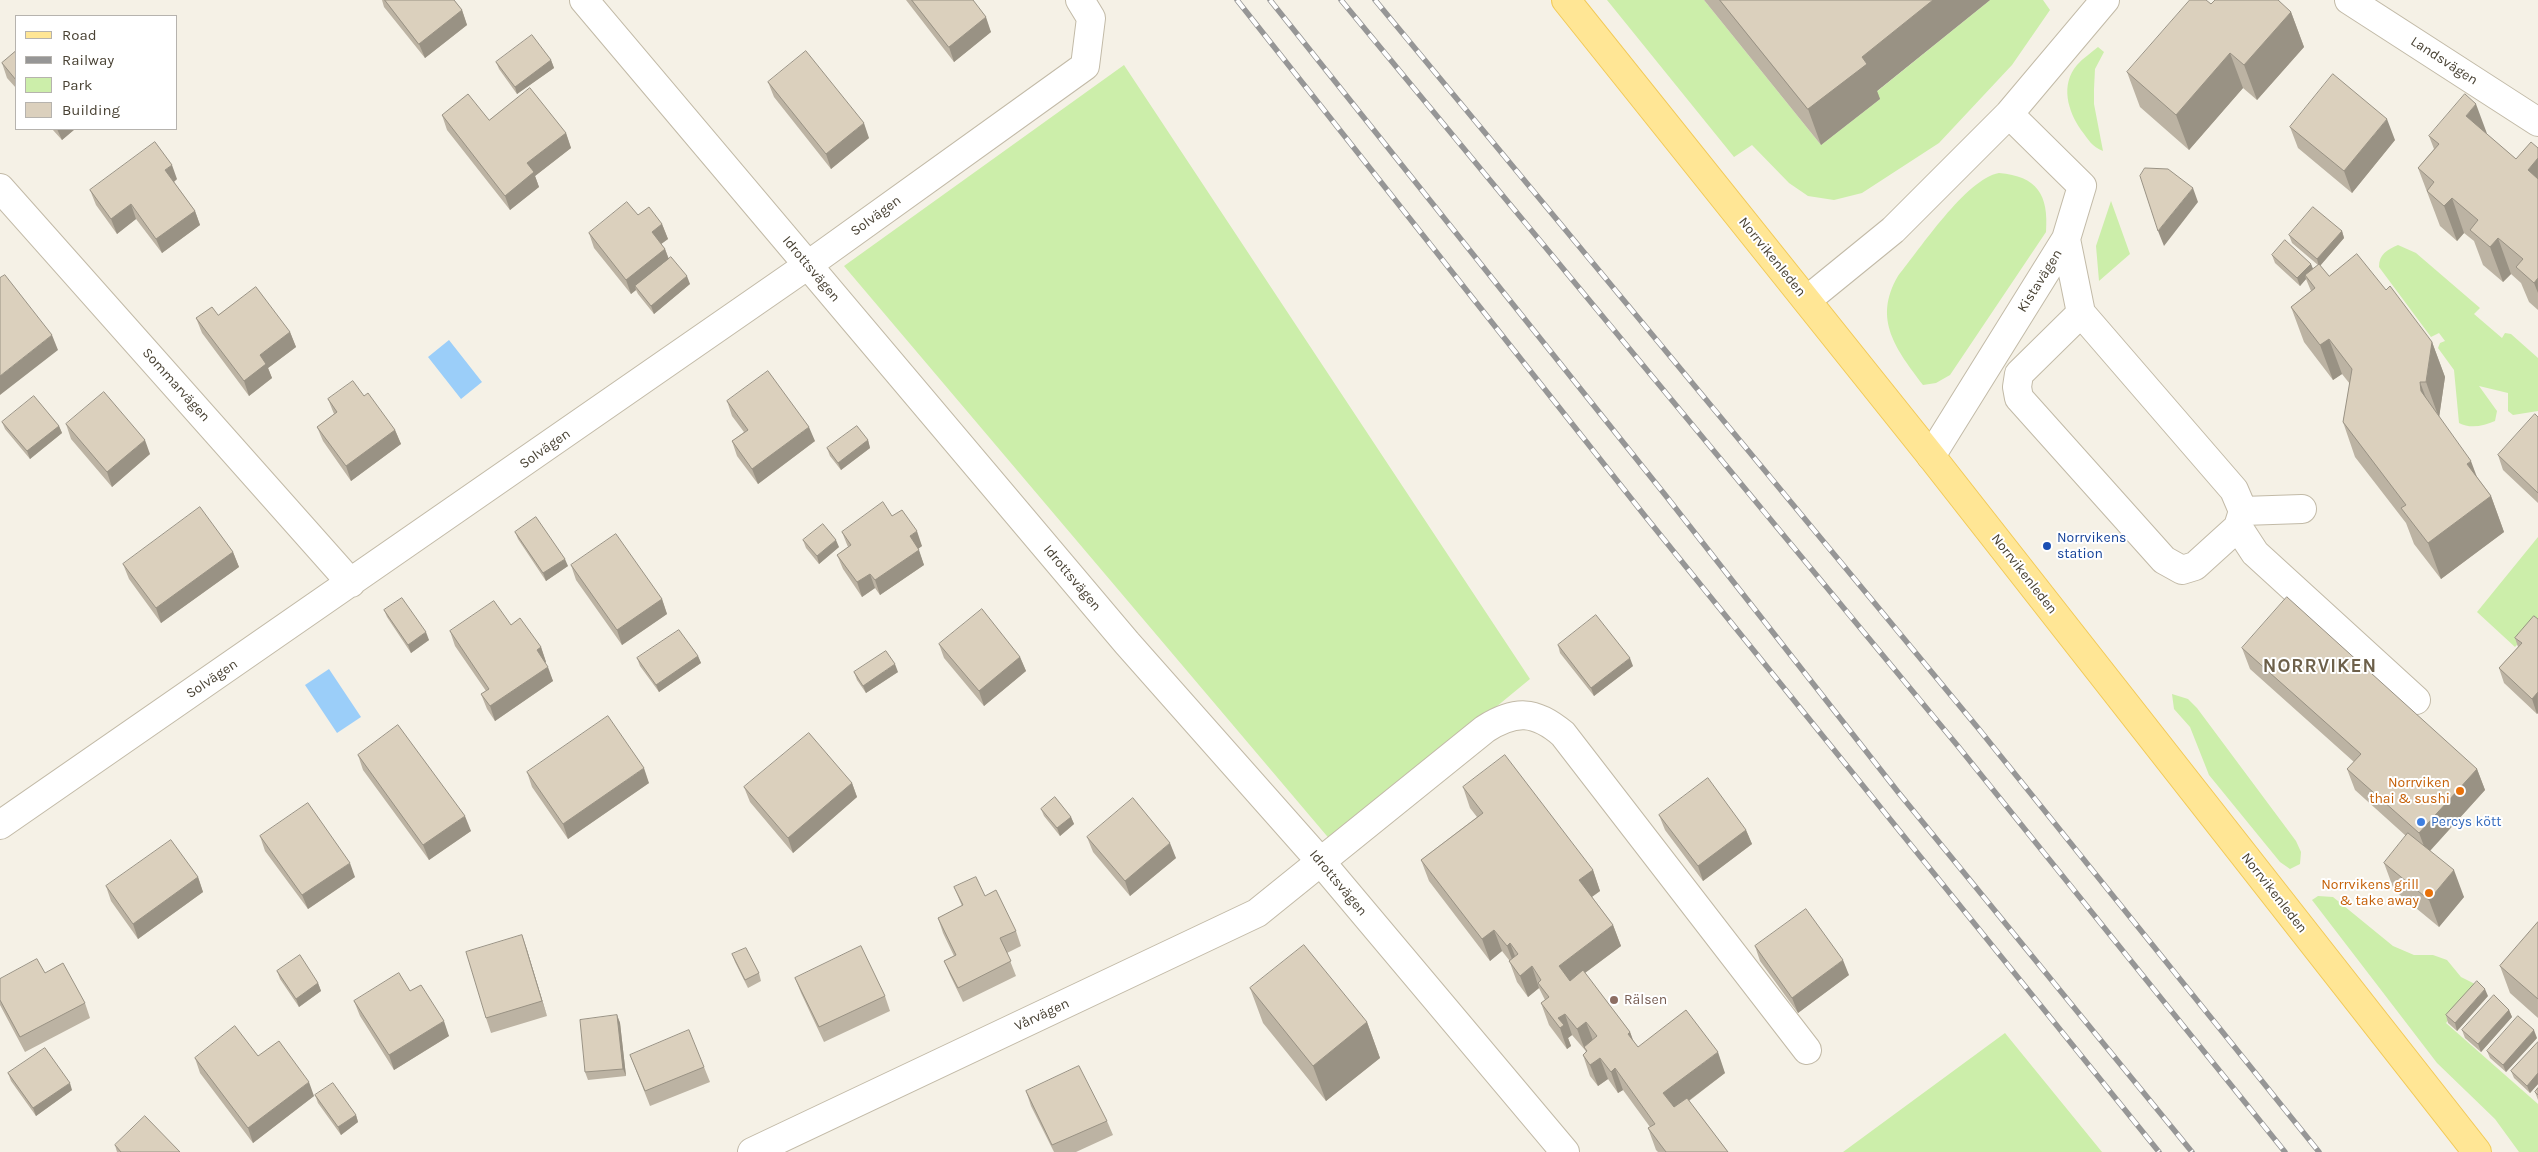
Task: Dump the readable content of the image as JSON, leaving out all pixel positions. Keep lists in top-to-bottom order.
{
  "streets": {
    "main road": ["Norrvikenleden"],
    "street": [
      "Landsvägen",
      "Solvägen",
      "Idrottsvägen",
      "Kistavägen",
      "Sommarvägen",
      "Vårvägen"
    ]
  },
  "crossings": [
    ["Solvägen", "Idrottsvägen"],
    ["Solvägen", "Sommarvägen"],
    ["Norrvikenleden", "Kistavägen"],
    ["Idrottsvägen", "Vårvägen"]
  ],
  "districts": ["NORRVIKEN"],
  "places": [
    "Norrvikens station",
    "Norrviken thai & sushi",
    "Percys kött",
    "Norrvikens grill & take away",
    "Rälsen"
  ],
  "legend": [
    "Road",
    "Railway",
    "Park",
    "Building"
  ]
}
